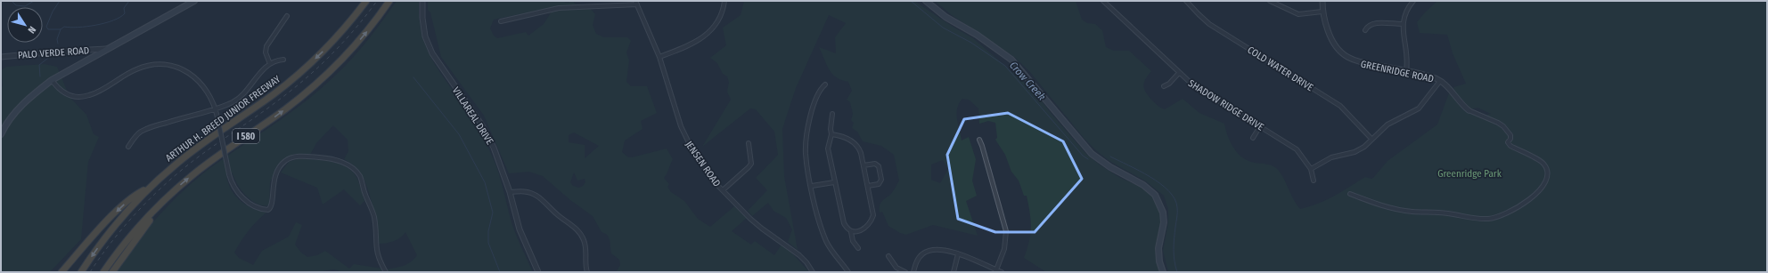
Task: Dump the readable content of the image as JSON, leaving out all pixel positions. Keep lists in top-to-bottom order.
{
  "streets": {
    "highway": ["ARTHUR H. BREED JUNIOR FREEWAY", "I 580"],
    "street": [
      "PALO VERDE ROAD",
      "COLD WATER DRIVE",
      "GREENRIDGE ROAD",
      "SHADOW RIDGE DRIVE",
      "VILLAREAL DRIVE",
      "JENSEN ROAD"
    ]
  },
  "water": ["Crow Creek"],
  "parks": ["Greenridge Park"],
  "north": "bottom right"
}
